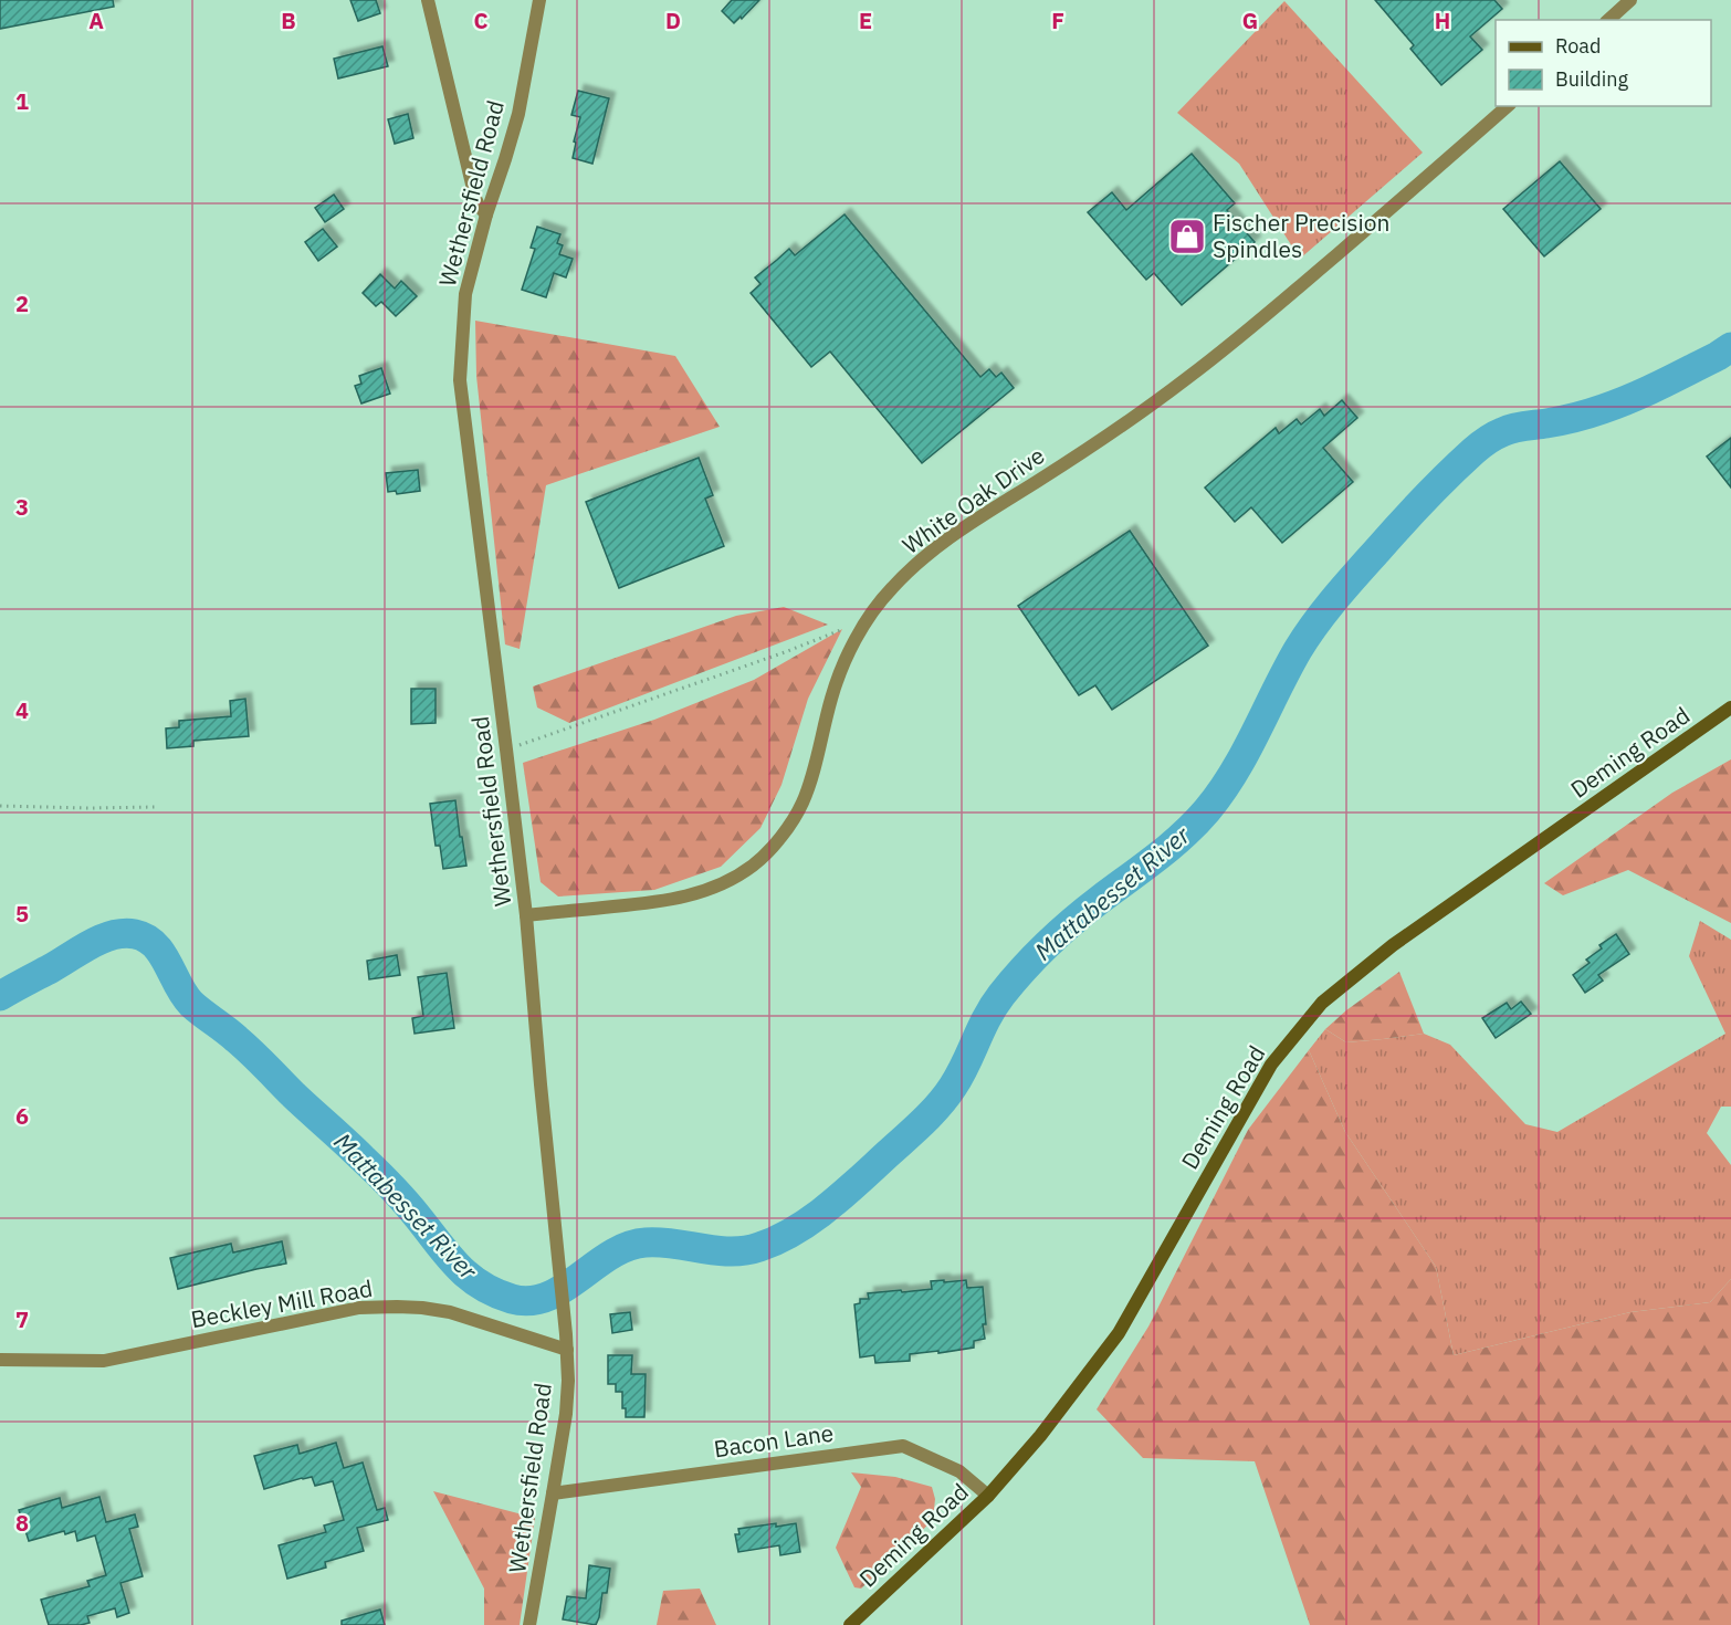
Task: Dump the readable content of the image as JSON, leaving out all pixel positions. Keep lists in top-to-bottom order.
{
  "streets": {
    "main road": ["Deming Road"],
    "street": [
      "Wethersfield Road",
      "White Oak Drive",
      "Beckley Mill Road",
      "Bacon Lane"
    ]
  },
  "crossings": [
    ["Wethersfield Road", "White Oak Drive"],
    ["Wethersfield Road", "Beckley Mill Road"],
    ["Wethersfield Road", "Bacon Lane"],
    ["Deming Road", "Bacon Lane"]
  ],
  "water": ["Mattabesset River"],
  "places": {
    "shop": ["Fischer Precision Spindles"]
  },
  "legend": ["Road", "Building"],
  "grid": {
    "columns": [
      "A",
      "B",
      "C",
      "D",
      "E",
      "F",
      "G",
      "H"
    ],
    "rows": [
      "1",
      "2",
      "3",
      "4",
      "5",
      "6",
      "7",
      "8"
    ]
  }
}
